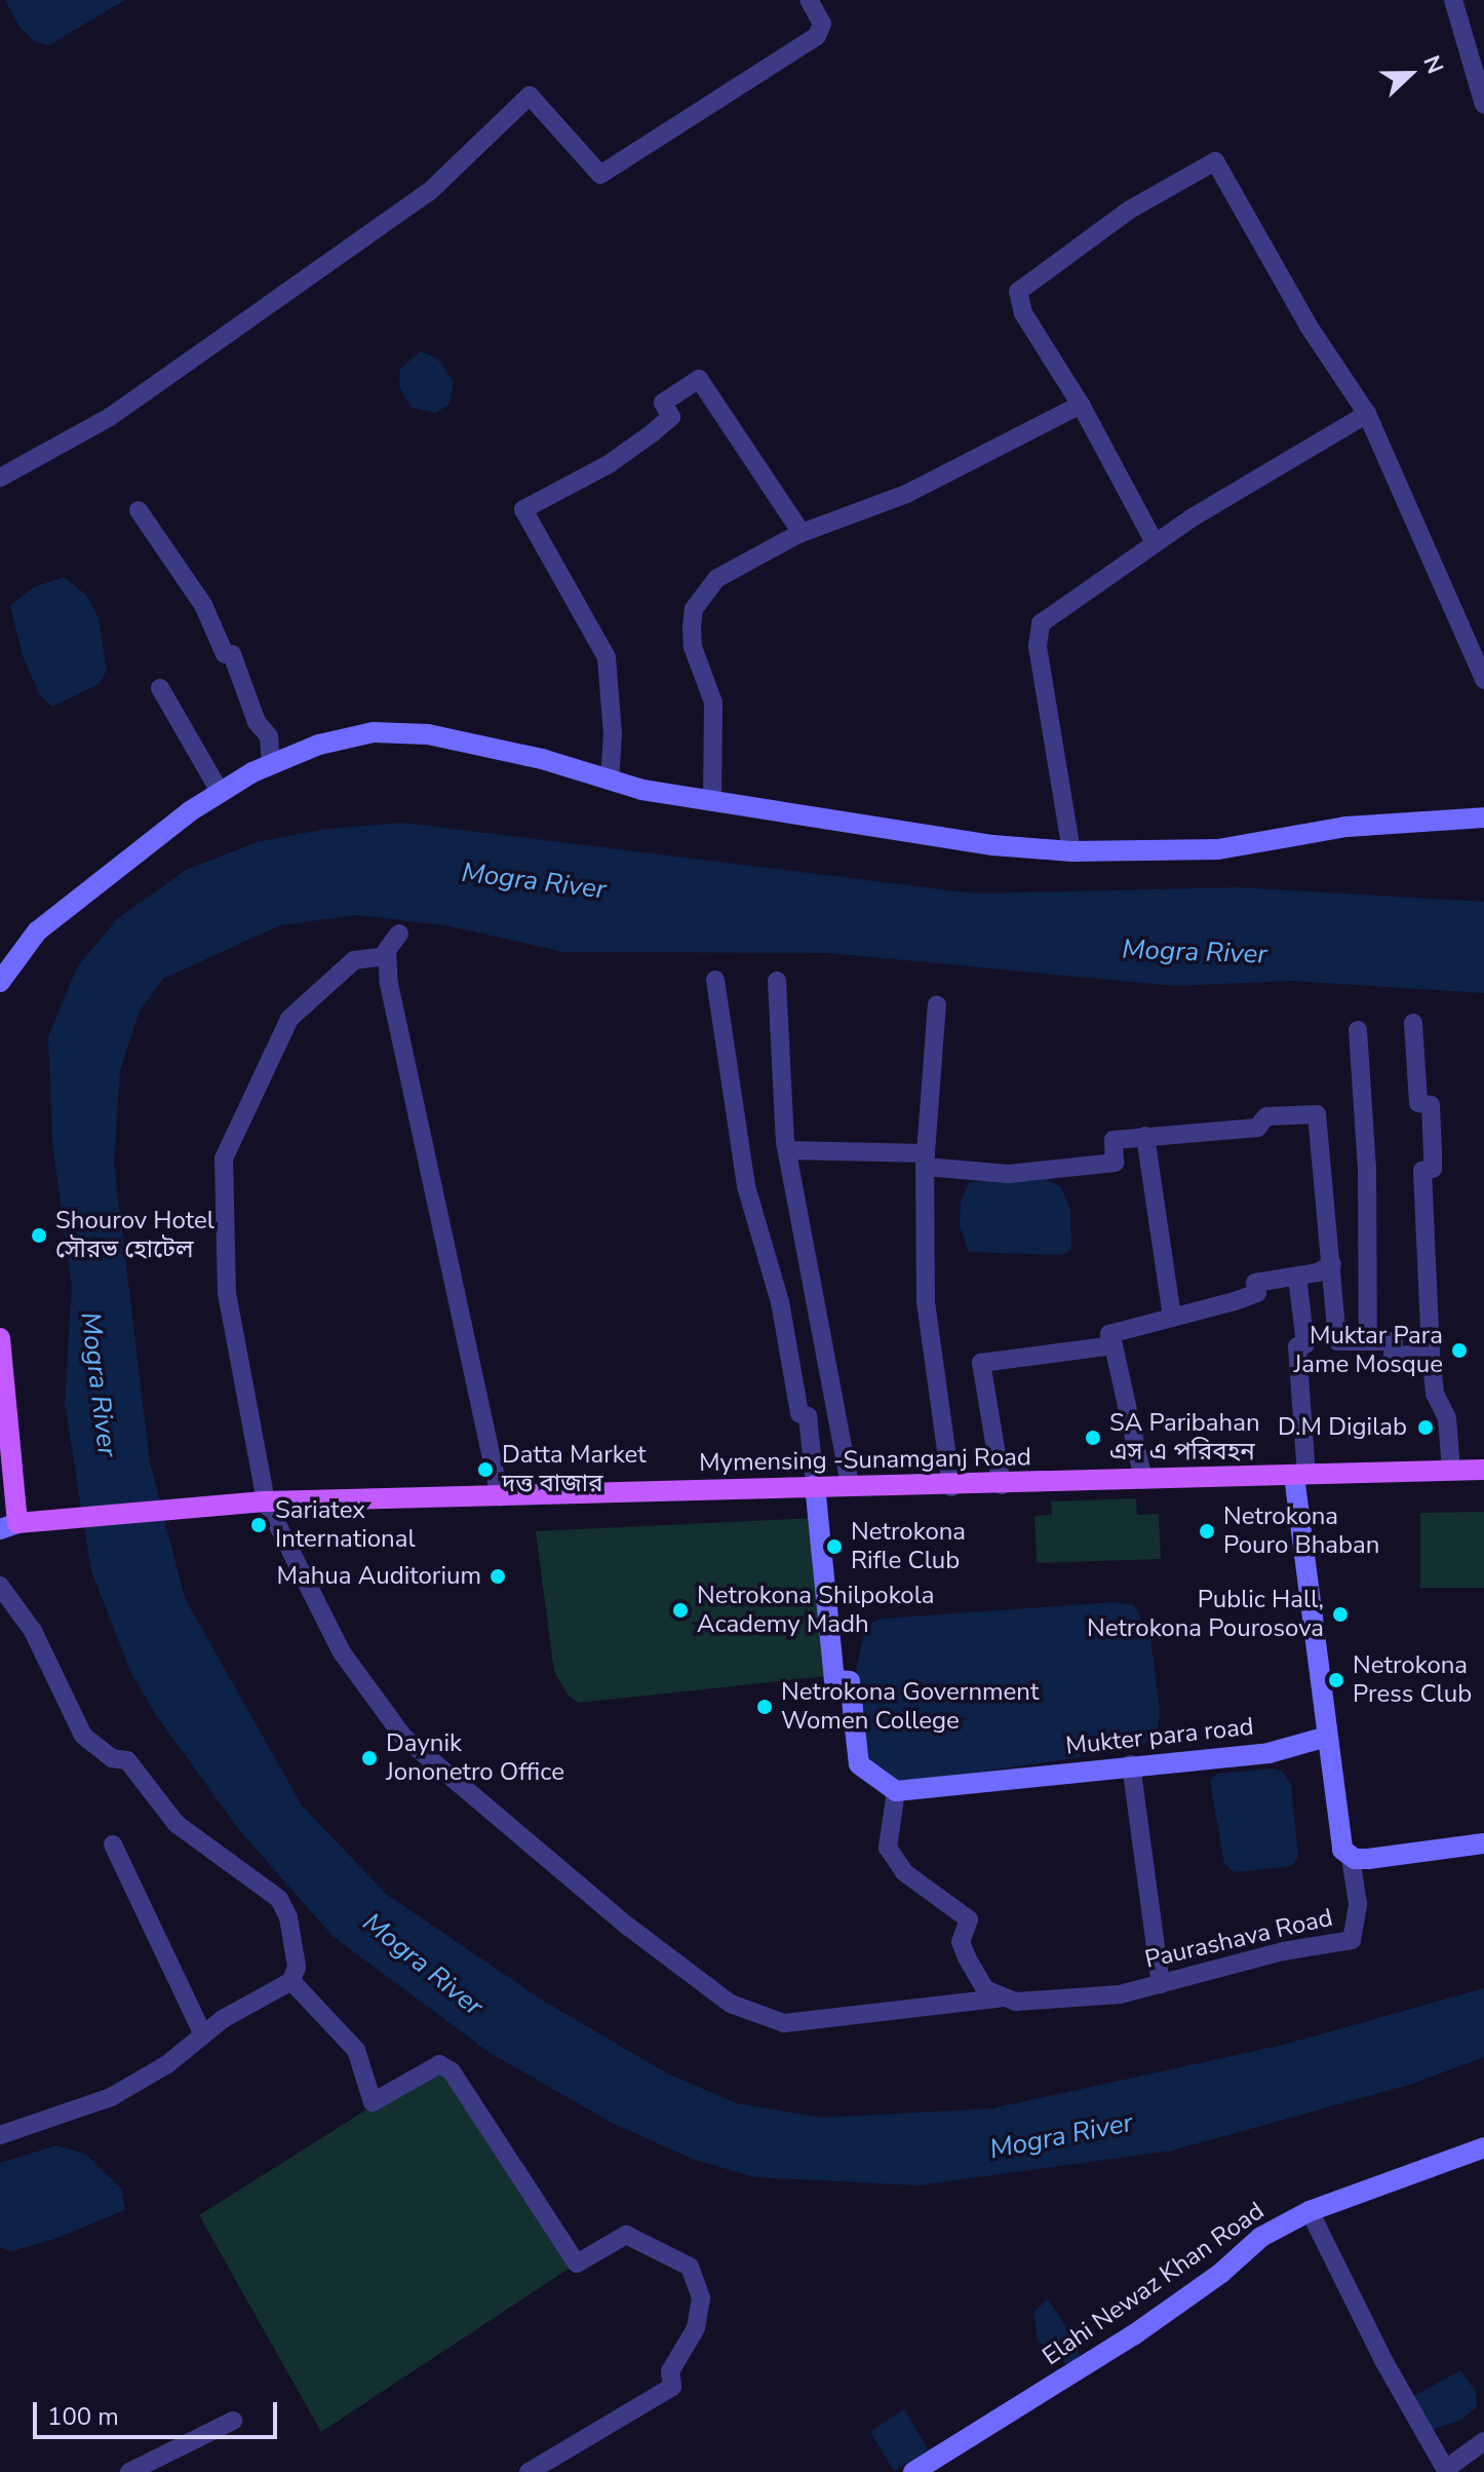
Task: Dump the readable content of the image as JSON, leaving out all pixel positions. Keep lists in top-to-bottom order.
{
  "streets": {
    "main road": ["Mymensing -Sunamganj Road"],
    "street": ["Mukter para road", "Paurashava Road", "Elahi Newaz Khan Road"]
  },
  "crossings": [
    ["Mymensing -Sunamganj Road", "Paurashava Road"],
    ["Mukter para road", "Paurashava Road"]
  ],
  "water": ["Mogra River"],
  "places": [
    "Shourov Hotel সৌরভ হোটেল",
    "Muktar Para Jame Mosque",
    "D.M Digilab",
    "SA Paribahan এস এ পরিবহন",
    "Datta Market দত্ত বাজার",
    "Sariatex International",
    "Netrokona Pouro Bhaban",
    "Netrokona Rifle Club",
    "Mahua Auditorium",
    "Netrokona Shilpokola Academy Madh",
    "Public Hall, Netrokona Pourosova",
    "Netrokona Press Club",
    "Netrokona Government Women College",
    "Daynik Jononetro Office"
  ],
  "scale_bar": "100 m",
  "north": "right"
}
